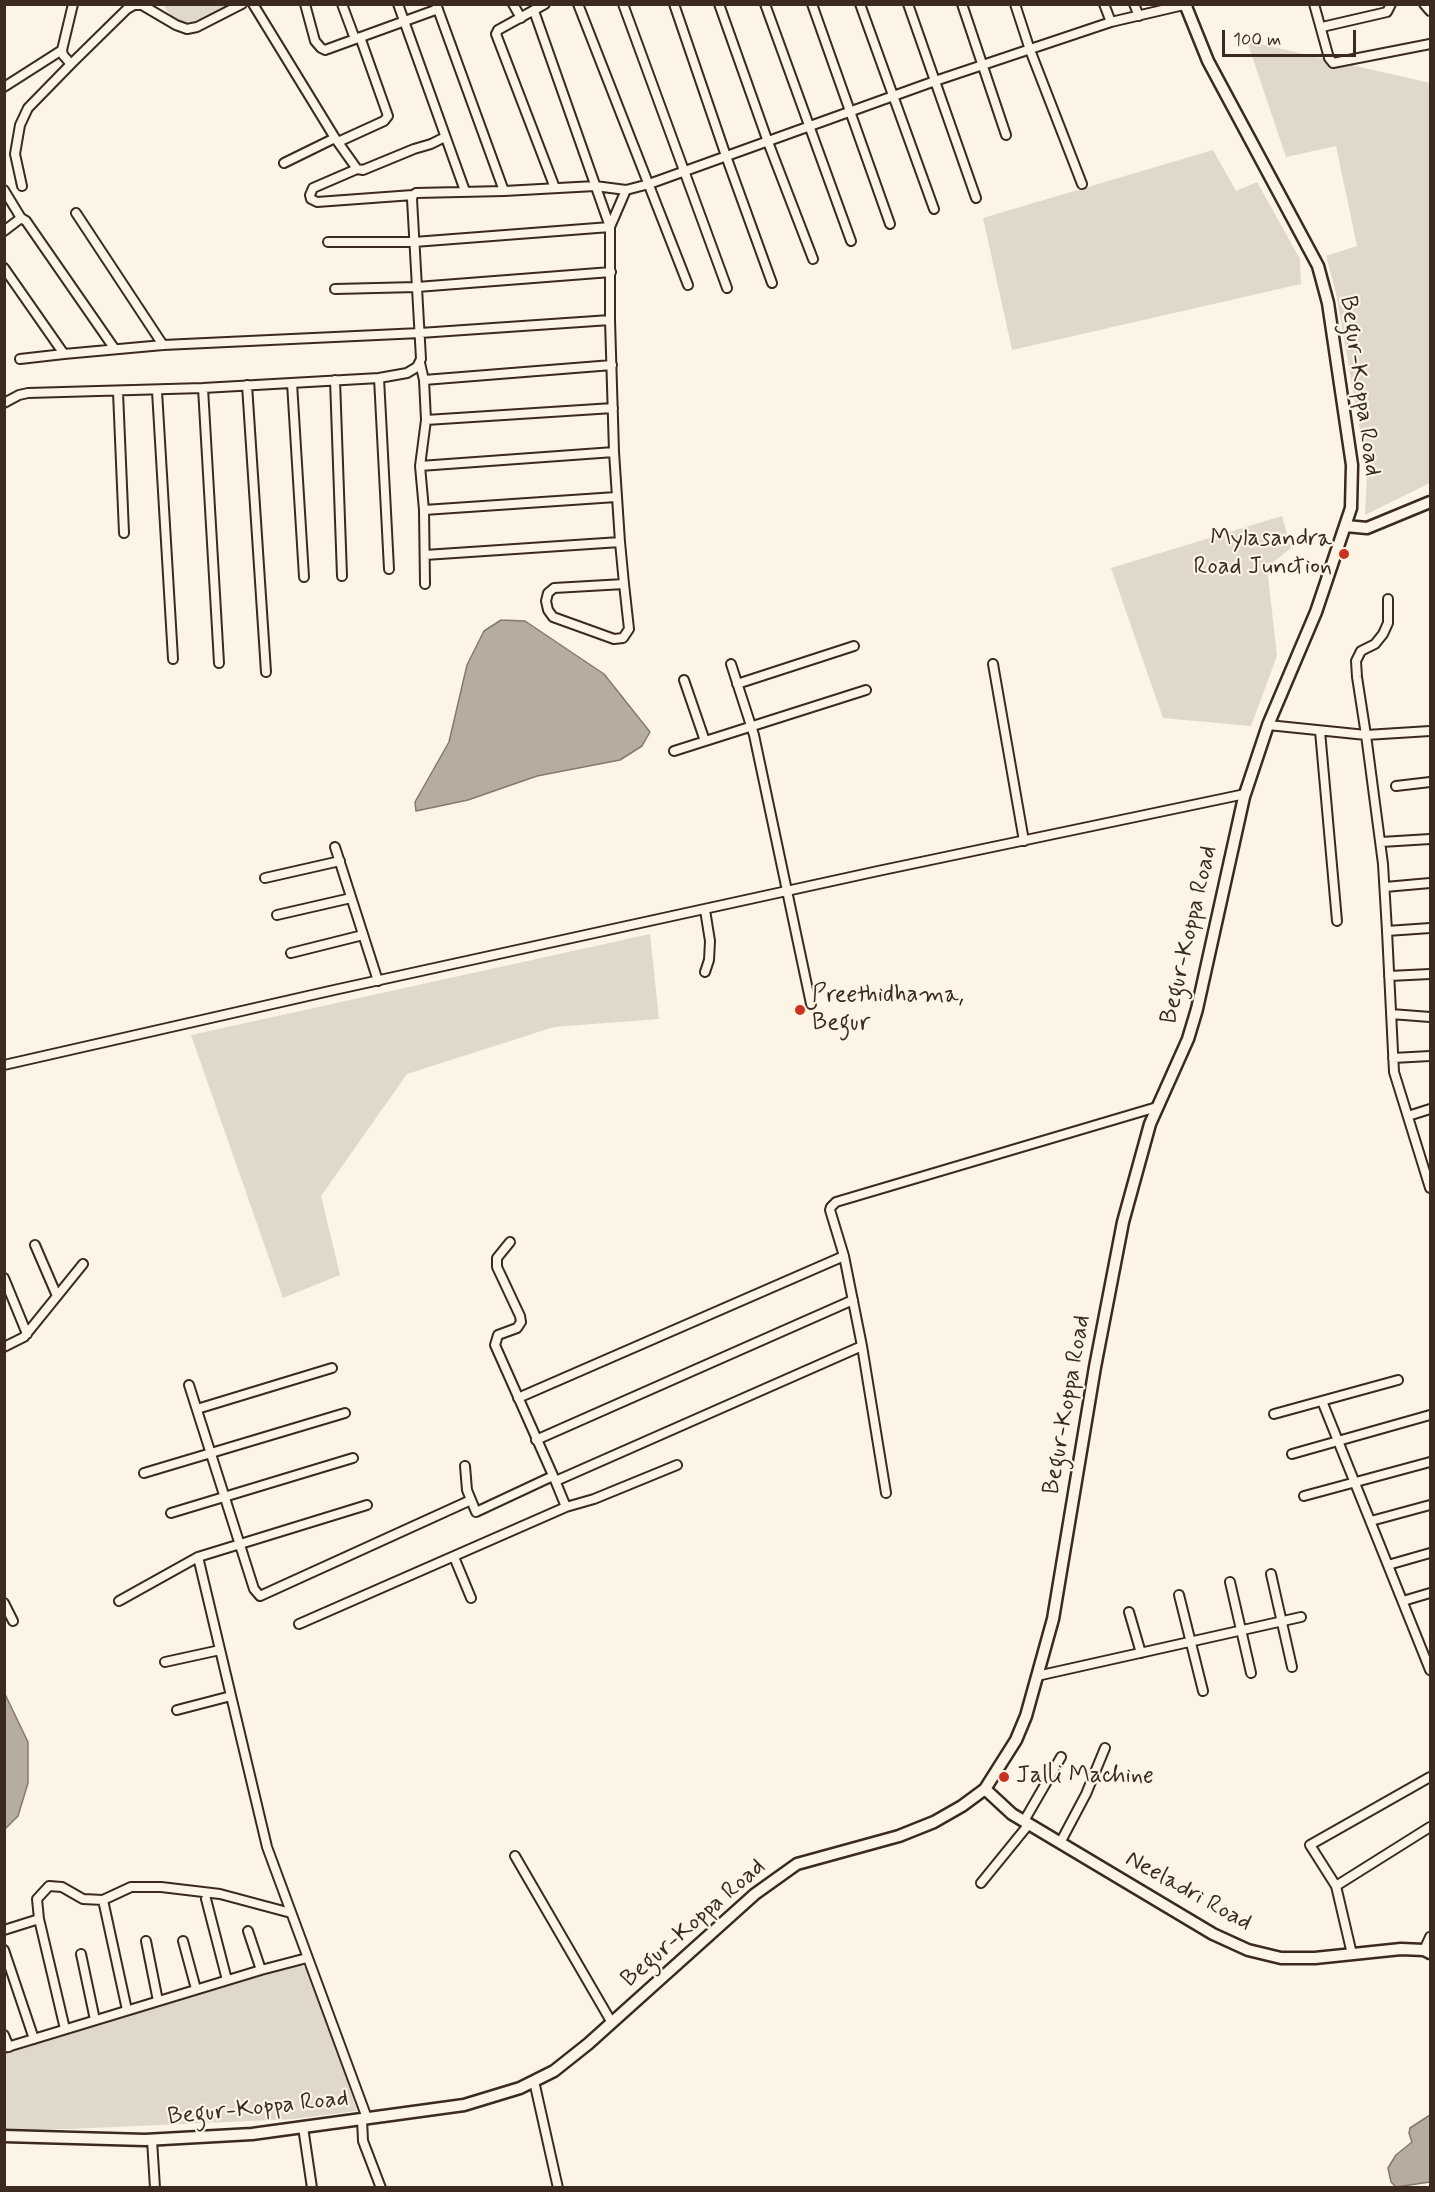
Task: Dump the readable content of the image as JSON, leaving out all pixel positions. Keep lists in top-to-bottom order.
{
  "streets": {
    "main road": ["Begur-Koppa Road", "Neeladri Road"]
  },
  "crossings": [
    ["Begur-Koppa Road", "Neeladri Road"]
  ],
  "places": ["Mylasandra Road Junction", "Preethidhama, Begur", "Jalli Machine"],
  "scale_bar": "100 m"
}
